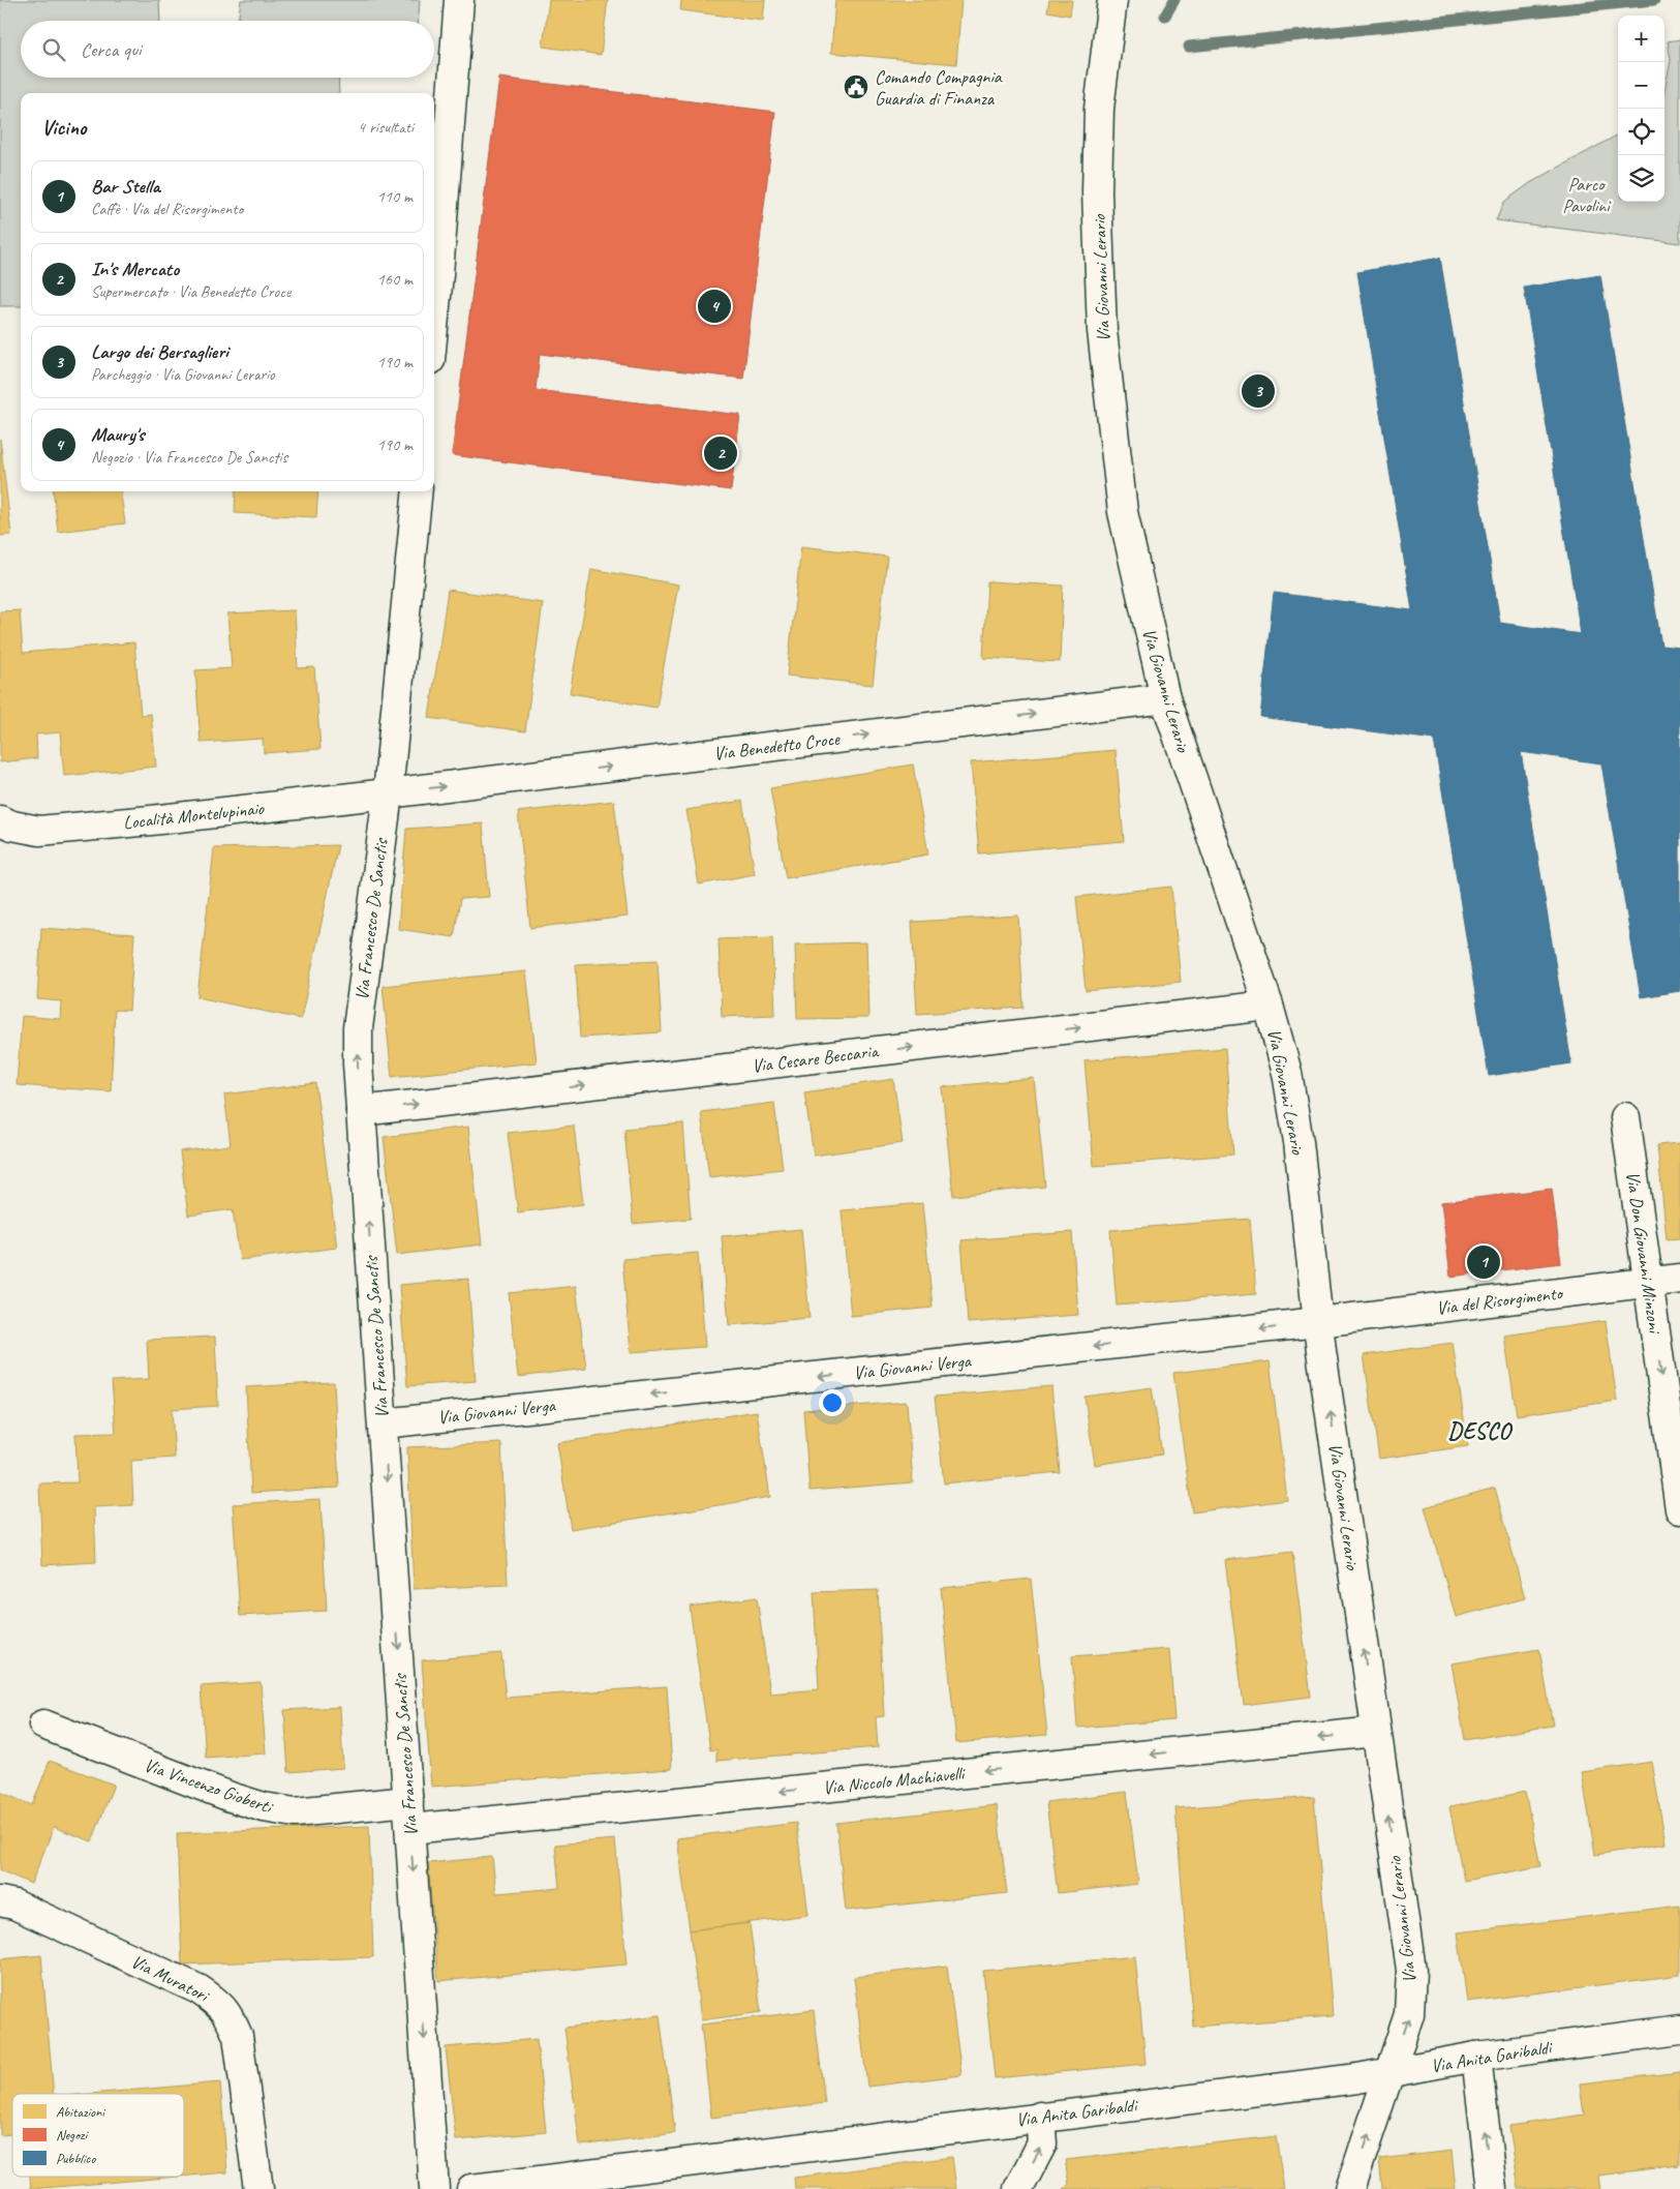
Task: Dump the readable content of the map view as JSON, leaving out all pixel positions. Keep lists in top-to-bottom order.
{
  "streets": {
    "street": [
      "Via Giovanni Lerario",
      "Via Benedetto Croce",
      "Località Montelupinaio",
      "Via Francesco De Sanctis",
      "Via Cesare Beccaria",
      "Via Don Giovanni Minzoni",
      "Via del Risorgimento",
      "Via Giovanni Verga",
      "Via Niccolo Machiavelli",
      "Via Vincenzo Gioberti",
      "Via Muratori",
      "Via Anita Garibaldi"
    ]
  },
  "crossings": [
    ["Via Giovanni Lerario", "Via Benedetto Croce"],
    ["Via Giovanni Lerario", "Via Cesare Beccaria"],
    ["Via Giovanni Lerario", "Via del Risorgimento"],
    ["Via Giovanni Lerario", "Via Giovanni Verga"],
    ["Via Giovanni Lerario", "Via Niccolo Machiavelli"],
    ["Via Giovanni Lerario", "Via Anita Garibaldi"],
    ["Via Benedetto Croce", "Località Montelupinaio"],
    ["Via Benedetto Croce", "Via Francesco De Sanctis"],
    ["Località Montelupinaio", "Via Francesco De Sanctis"],
    ["Via Francesco De Sanctis", "Via Cesare Beccaria"],
    ["Via Francesco De Sanctis", "Via Giovanni Verga"],
    ["Via Francesco De Sanctis", "Via Niccolo Machiavelli"],
    ["Via Francesco De Sanctis", "Via Vincenzo Gioberti"],
    ["Via Don Giovanni Minzoni", "Via del Risorgimento"],
    ["Via del Risorgimento", "Via Giovanni Verga"],
    ["Via Niccolo Machiavelli", "Via Vincenzo Gioberti"]
  ],
  "one_way": [
    "Via Giovanni Lerario",
    "Via Benedetto Croce",
    "Via Cesare Beccaria",
    "Via Don Giovanni Minzoni",
    "Via Giovanni Verga",
    "Via Niccolo Machiavelli"
  ],
  "districts": ["DESCO"],
  "parks": ["Parco Pavolini"],
  "places": {
    "public building": ["Comando Compagnia Guardia di Finanza"]
  },
  "legend": ["Abitazioni", "Negozi", "Pubblico"],
  "page": {
    "map_buttons": ["+", "−"],
    "search": "Cerca qui",
    "heading": ["Vicino", "4 risultati"],
    "list": [
      {
        "mark": "1",
        "name": "Bar Stella",
        "note": "Caffè · Via del Risorgimento",
        "value": "110 m"
      },
      {
        "mark": "2",
        "name": "In's Mercato",
        "note": "Supermercato · Via Benedetto Croce",
        "value": "160 m"
      },
      {
        "mark": "3",
        "name": "Largo dei Bersaglieri",
        "note": "Parcheggio · Via Giovanni Lerario",
        "value": "190 m"
      },
      {
        "mark": "4",
        "name": "Maury's",
        "note": "Negozio · Via Francesco De Sanctis",
        "value": "190 m"
      }
    ],
    "pins": [
      "4",
      "3",
      "2",
      "1"
    ]
  }
}
